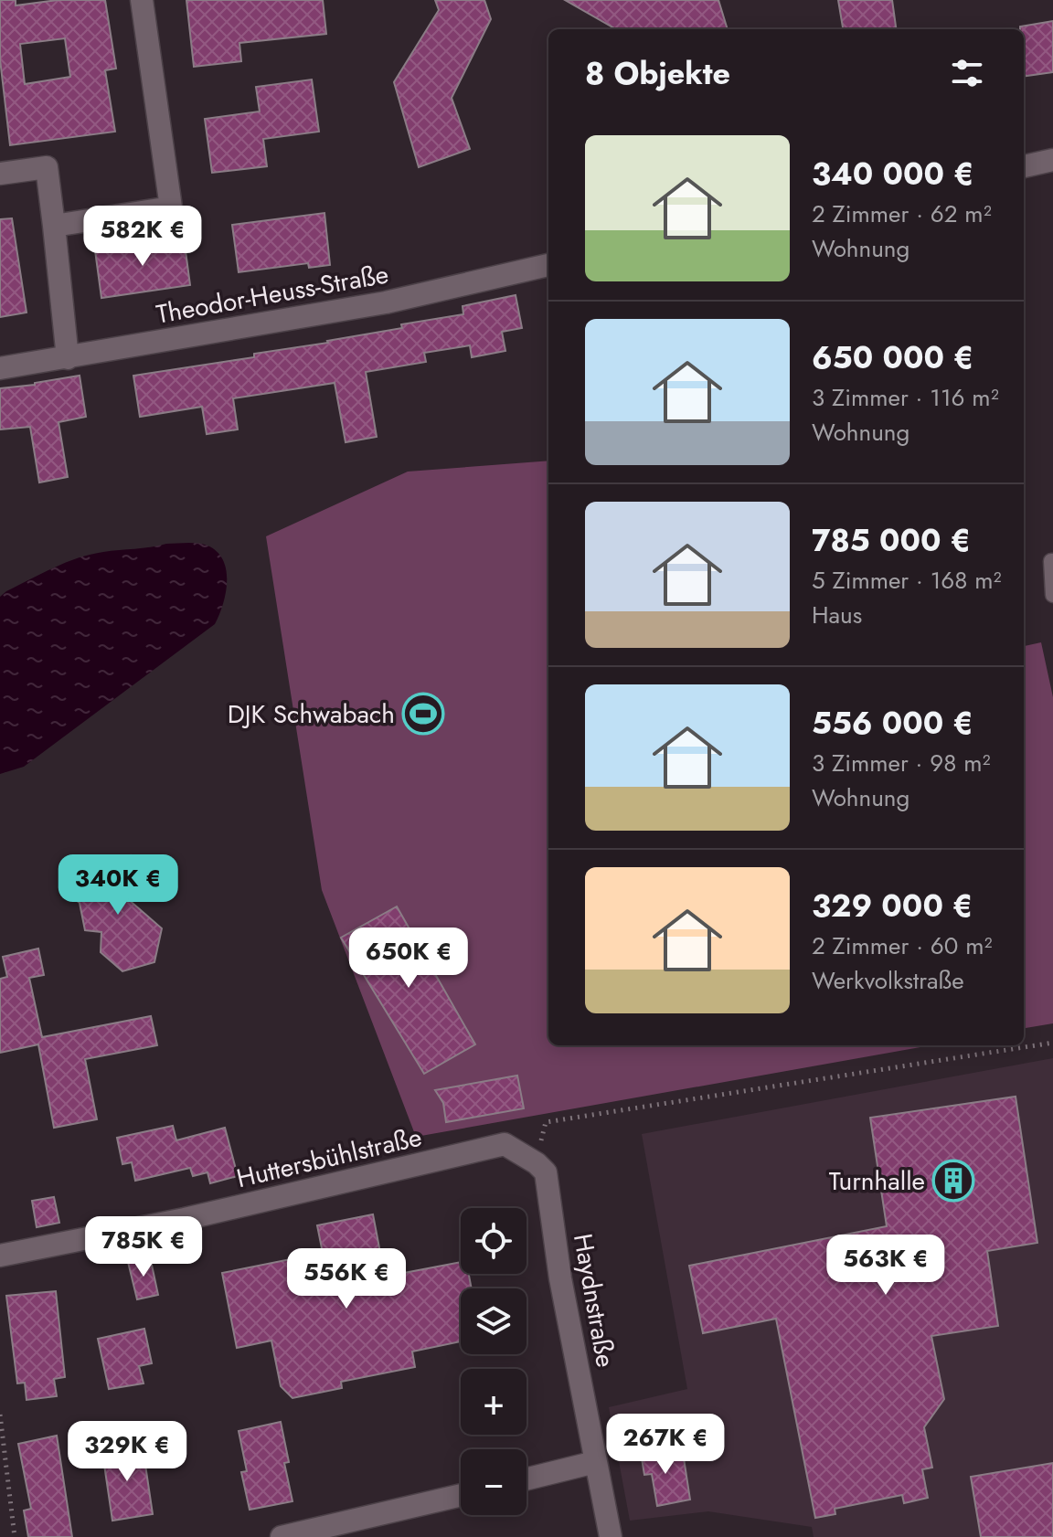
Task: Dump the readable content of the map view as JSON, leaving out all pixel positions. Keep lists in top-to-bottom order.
{
  "streets": {
    "street": ["Theodor-Heuss-Straße", "Huttersbühlstraße", "Haydnstraße"]
  },
  "crossings": [
    ["Huttersbühlstraße", "Haydnstraße"]
  ],
  "places": {
    "sports": ["DJK Schwabach"],
    "building": ["Turnhalle"]
  },
  "page": {
    "heading": "8 Objekte",
    "list": [
      {
        "name": "340 000 €",
        "note": "2 Zimmer · 62 m² · Wohnung"
      },
      {
        "name": "650 000 €",
        "note": "3 Zimmer · 116 m² · Wohnung"
      },
      {
        "name": "785 000 €",
        "note": "5 Zimmer · 168 m² · Haus"
      },
      {
        "name": "556 000 €",
        "note": "3 Zimmer · 98 m² · Wohnung"
      },
      {
        "name": "329 000 €",
        "note": "2 Zimmer · 60 m² · Werkvolkstraße"
      }
    ],
    "price": [
      "582K €",
      "340K €",
      "650K €",
      "785K €",
      "563K €",
      "556K €",
      "267K €",
      "329K €"
    ],
    "map_buttons": ["+", "−"]
  }
}
